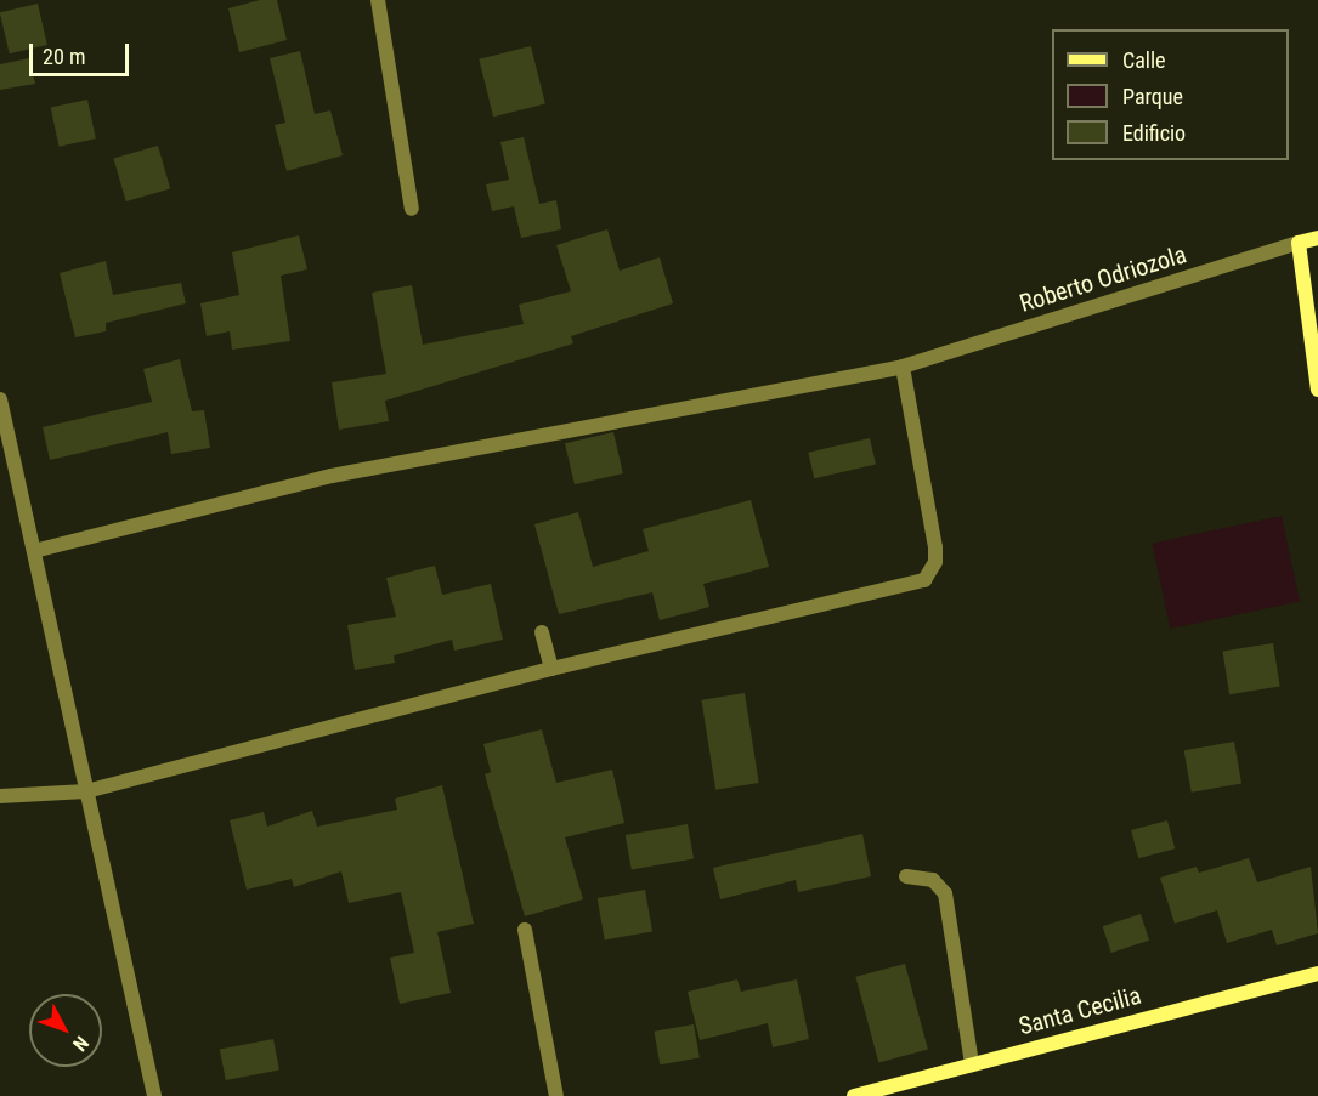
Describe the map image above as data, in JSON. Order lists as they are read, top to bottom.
{
  "streets": {
    "street": ["Roberto Odriozola", "Santa Cecilia"]
  },
  "legend": ["Calle", "Parque", "Edificio"],
  "scale_bar": "20 m",
  "north": "bottom right"
}
